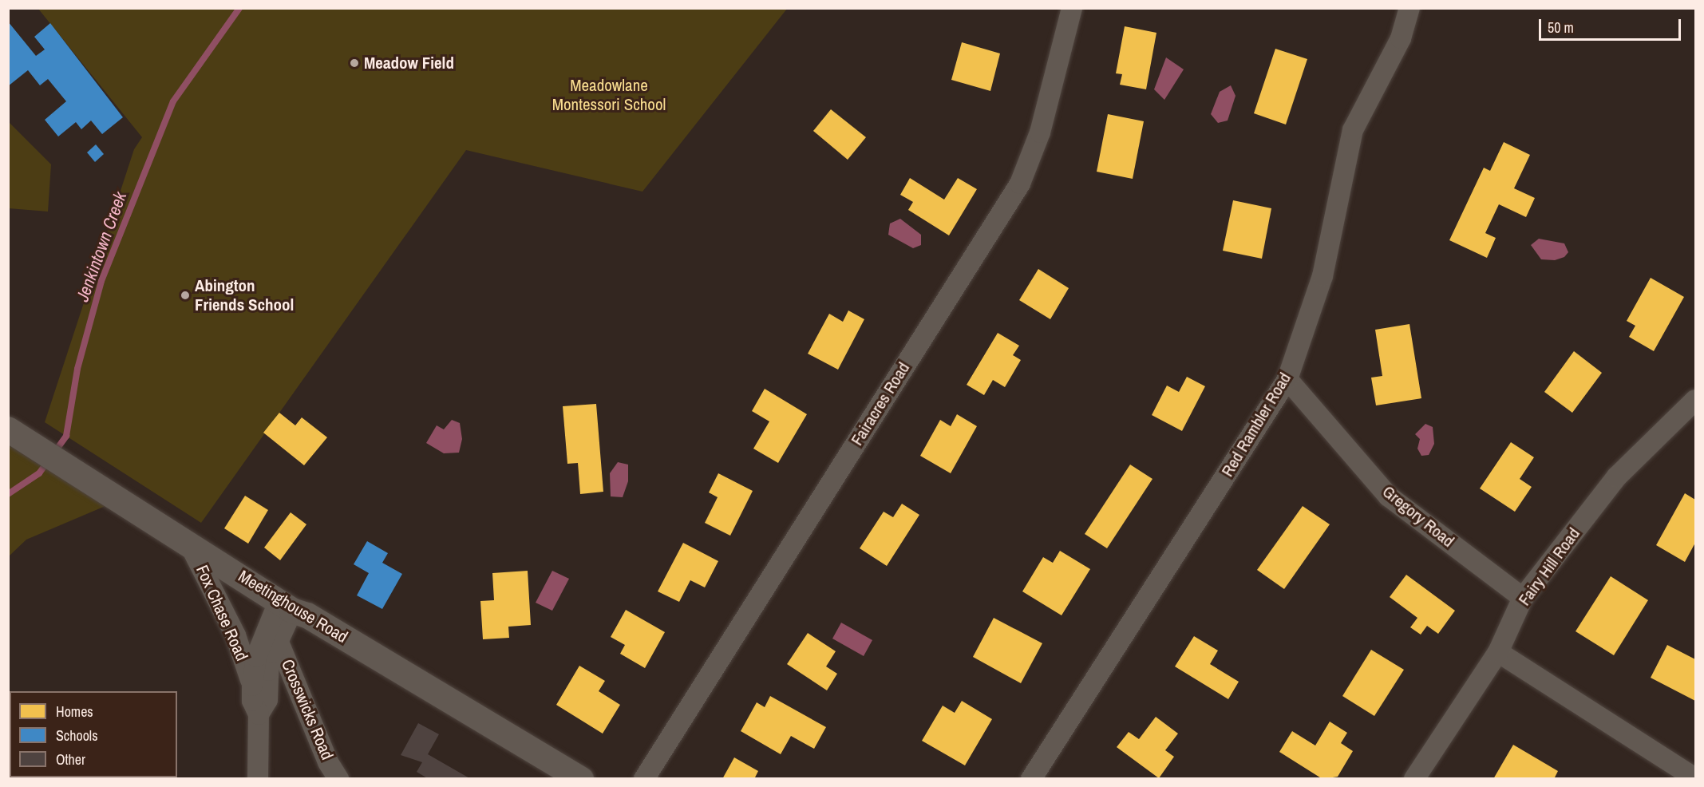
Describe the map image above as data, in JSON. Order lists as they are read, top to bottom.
{
  "streets": {
    "street": [
      "Fairacres Road",
      "Red Rambler Road",
      "Gregory Road",
      "Fairy Hill Road",
      "Meetinghouse Road",
      "Fox Chase Road",
      "Crosswicks Road"
    ]
  },
  "crossings": [
    ["Red Rambler Road", "Gregory Road"],
    ["Gregory Road", "Fairy Hill Road"],
    ["Meetinghouse Road", "Fox Chase Road"],
    ["Fox Chase Road", "Crosswicks Road"]
  ],
  "water": ["Jenkintown Creek"],
  "parks": ["Meadowlane Montessori School"],
  "places": ["Meadow Field", "Abington Friends School"],
  "legend": ["Homes", "Schools", "Other"],
  "scale_bar": "50 m"
}
